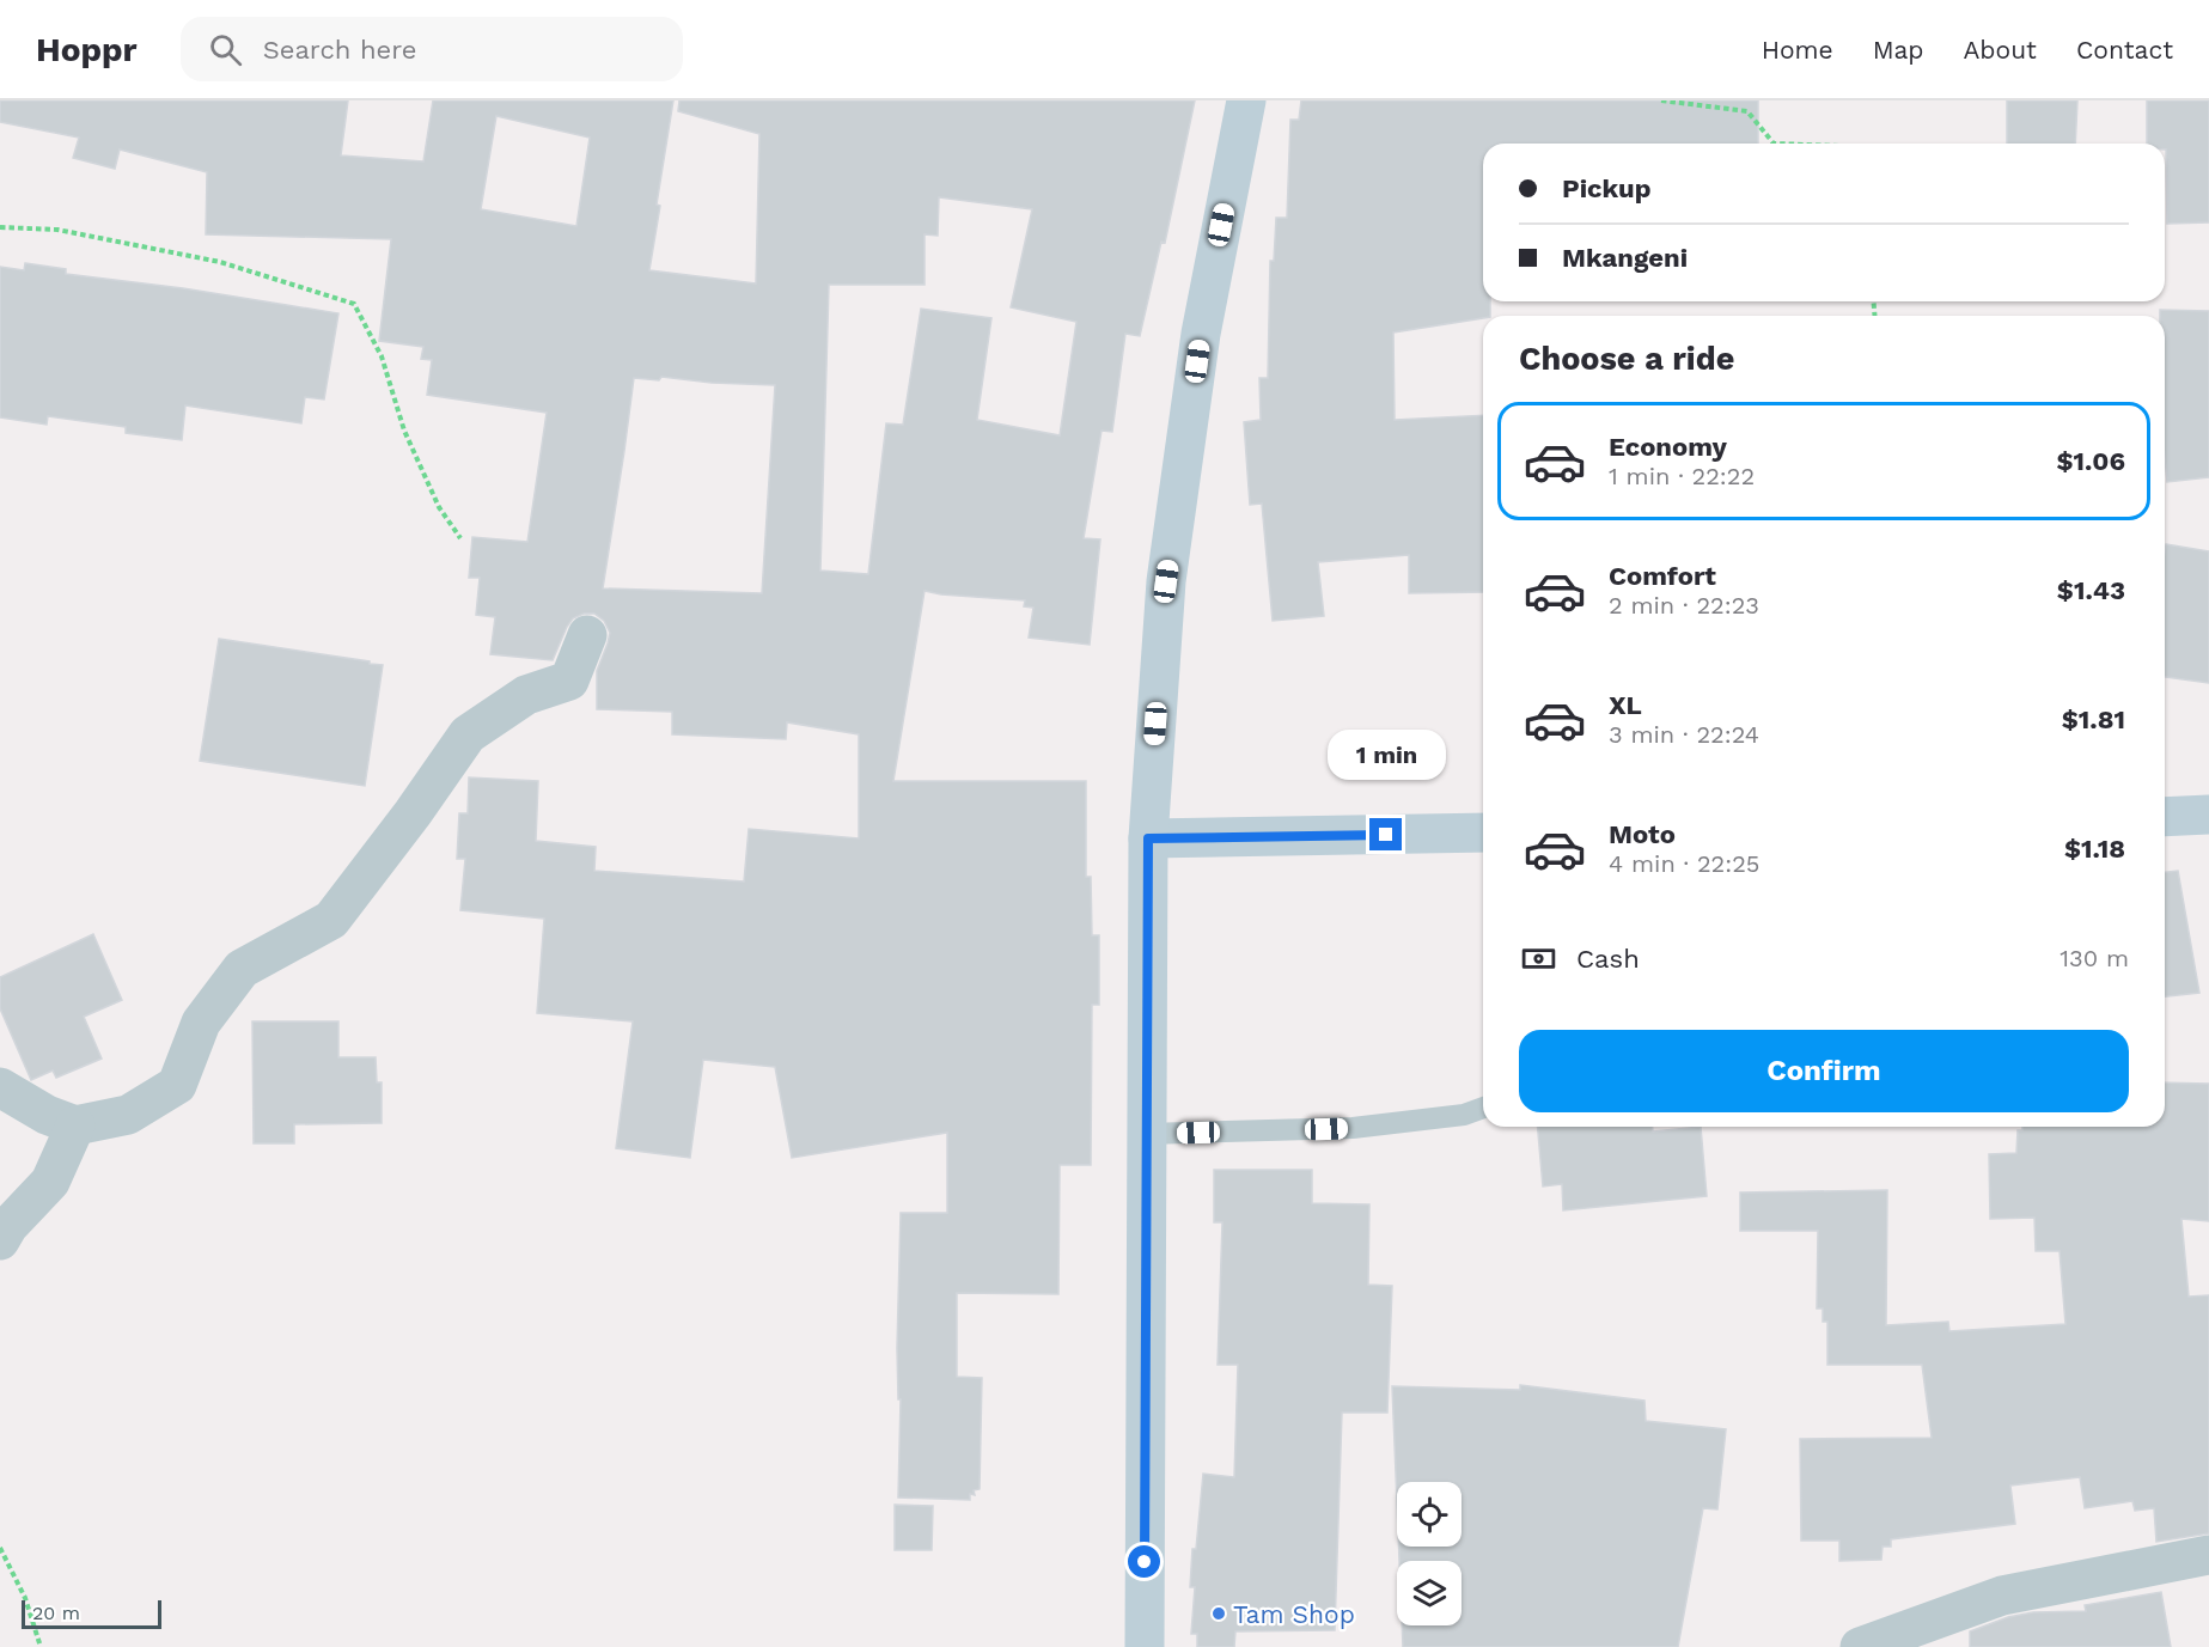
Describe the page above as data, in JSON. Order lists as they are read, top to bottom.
{
  "places": ["Tam Shop"],
  "scale_bar": "20 m",
  "page": {
    "header": "Hoppr",
    "search": "Search here",
    "nav": [
      "Home",
      "Map",
      "About",
      "Contact"
    ],
    "banner": ["Pickup", "Mkangeni"],
    "heading": "Choose a ride",
    "list": [
      {
        "name": "Economy",
        "note": "1 min · 22:22",
        "value": "$1.06"
      },
      {
        "name": "Comfort",
        "note": "2 min · 22:23",
        "value": "$1.43"
      },
      {
        "name": "XL",
        "note": "3 min · 22:24",
        "value": "$1.81"
      },
      {
        "name": "Moto",
        "note": "4 min · 22:25",
        "value": "$1.18"
      }
    ],
    "bubble": "1 min",
    "pay": ["Cash", "130 m"],
    "buttons": "Confirm",
    "scale": "20 m"
  }
}
